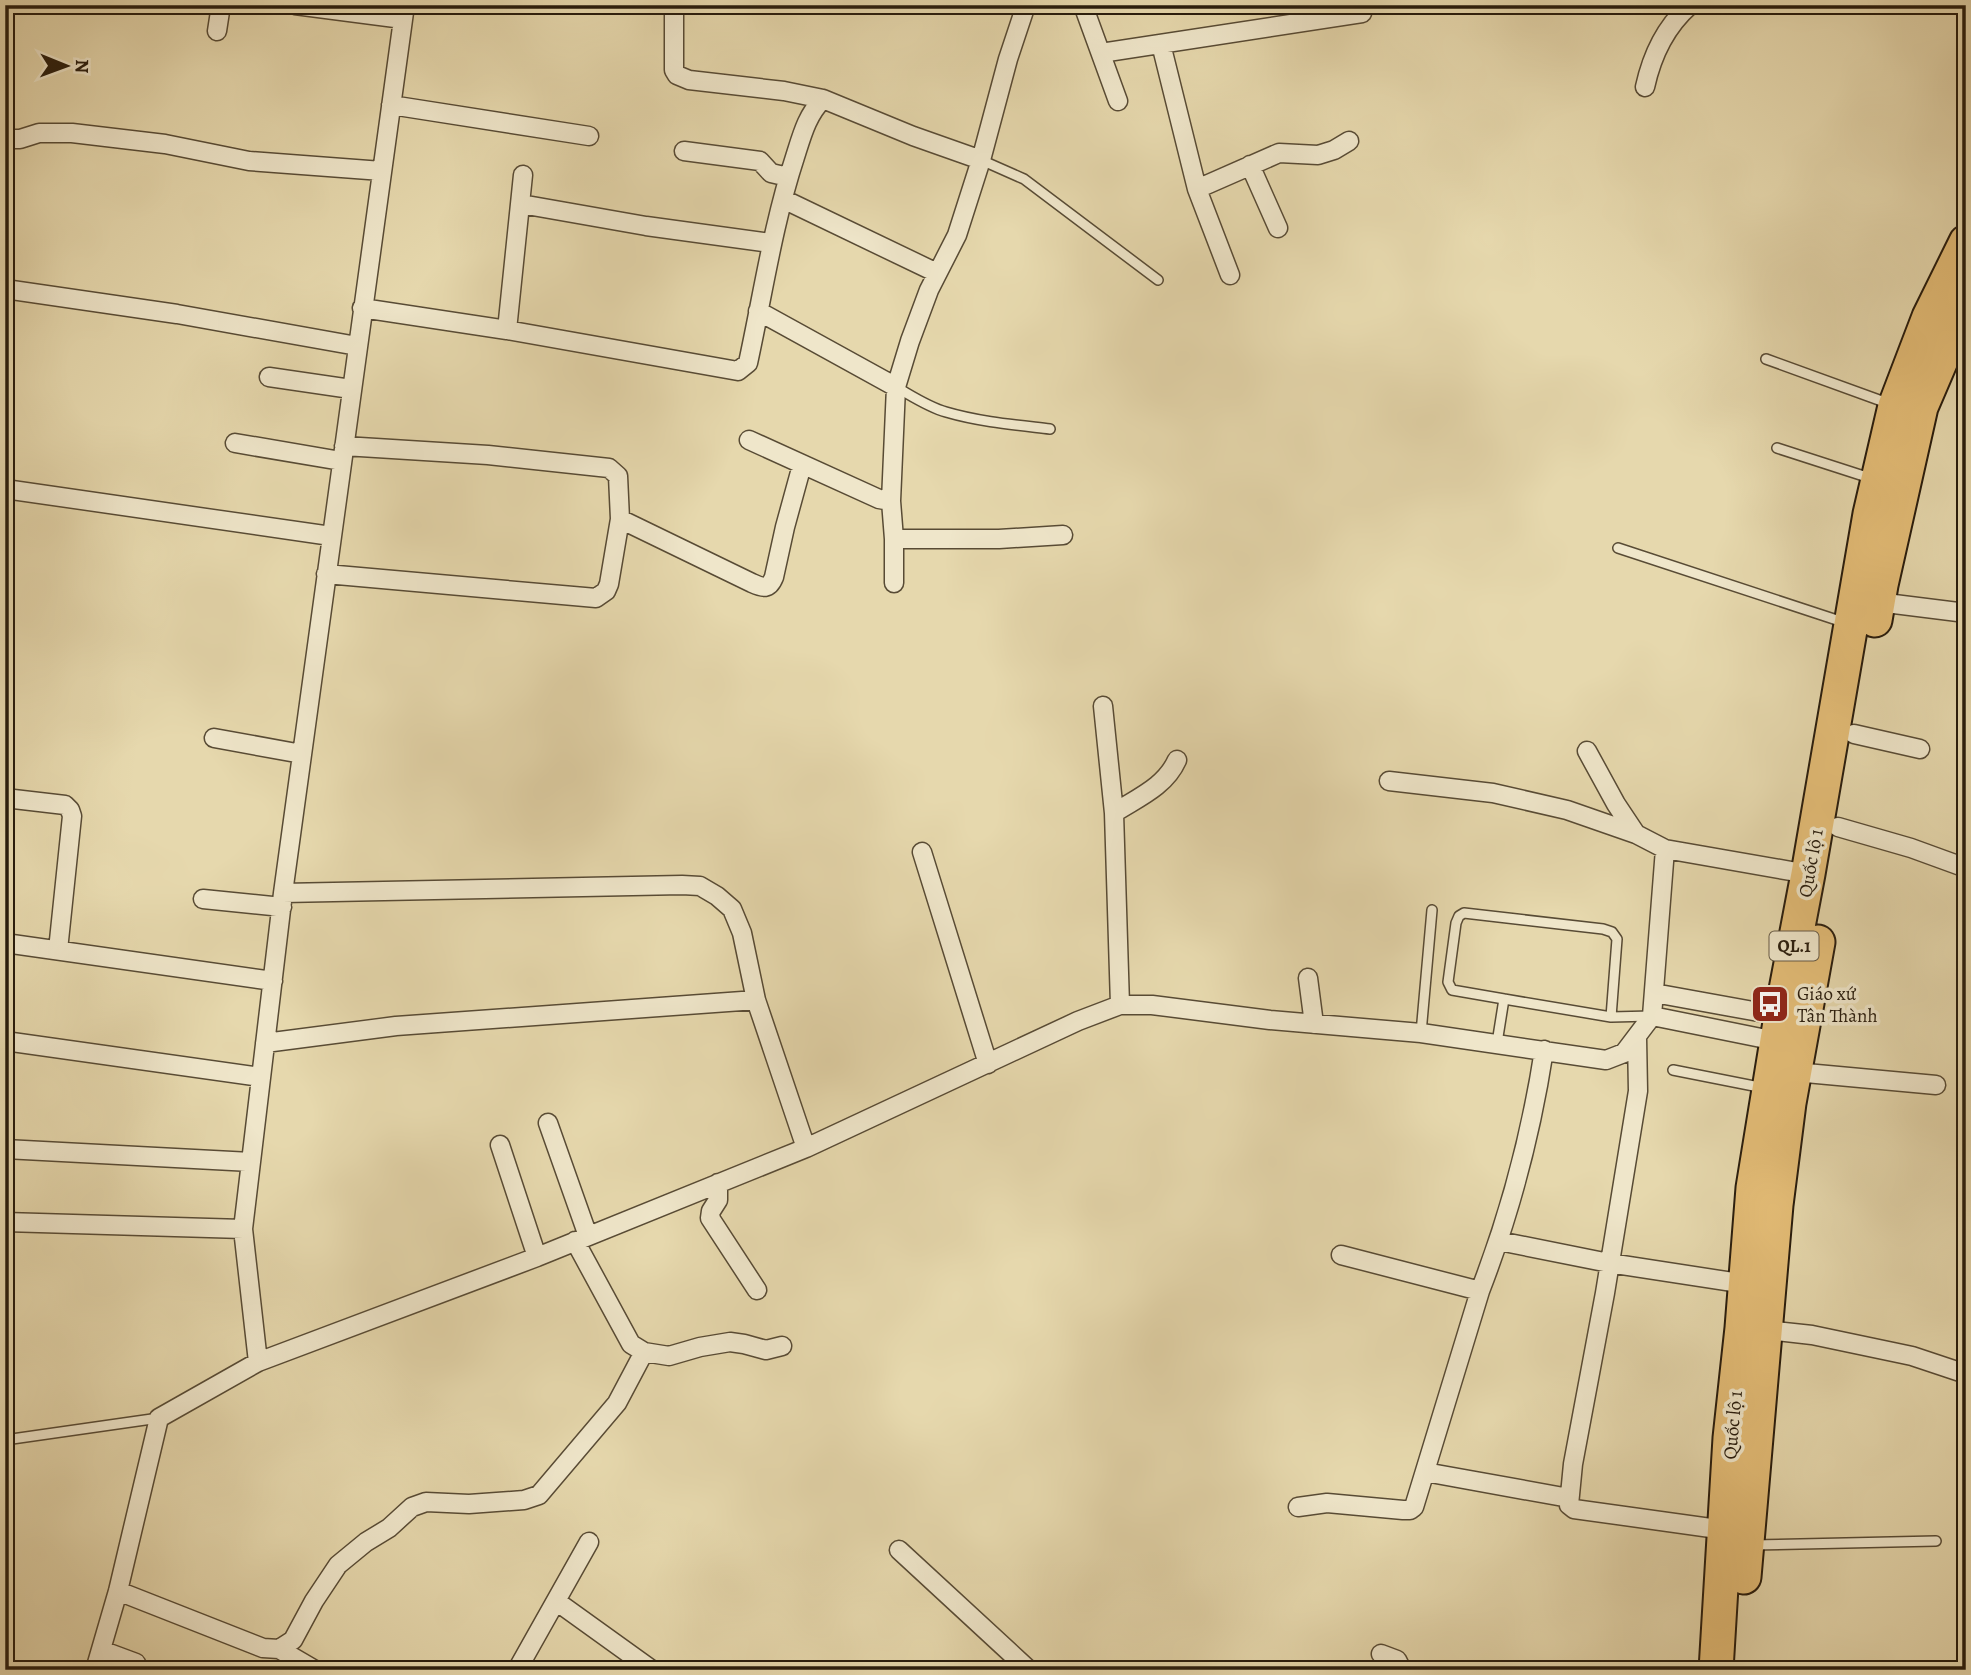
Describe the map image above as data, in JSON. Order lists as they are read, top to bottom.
{
  "streets": {
    "highway": ["Quốc lộ 1", "QL.1"]
  },
  "places": {
    "bus stop": ["Giáo xứ Tân Thành"]
  },
  "north": "right"
}
